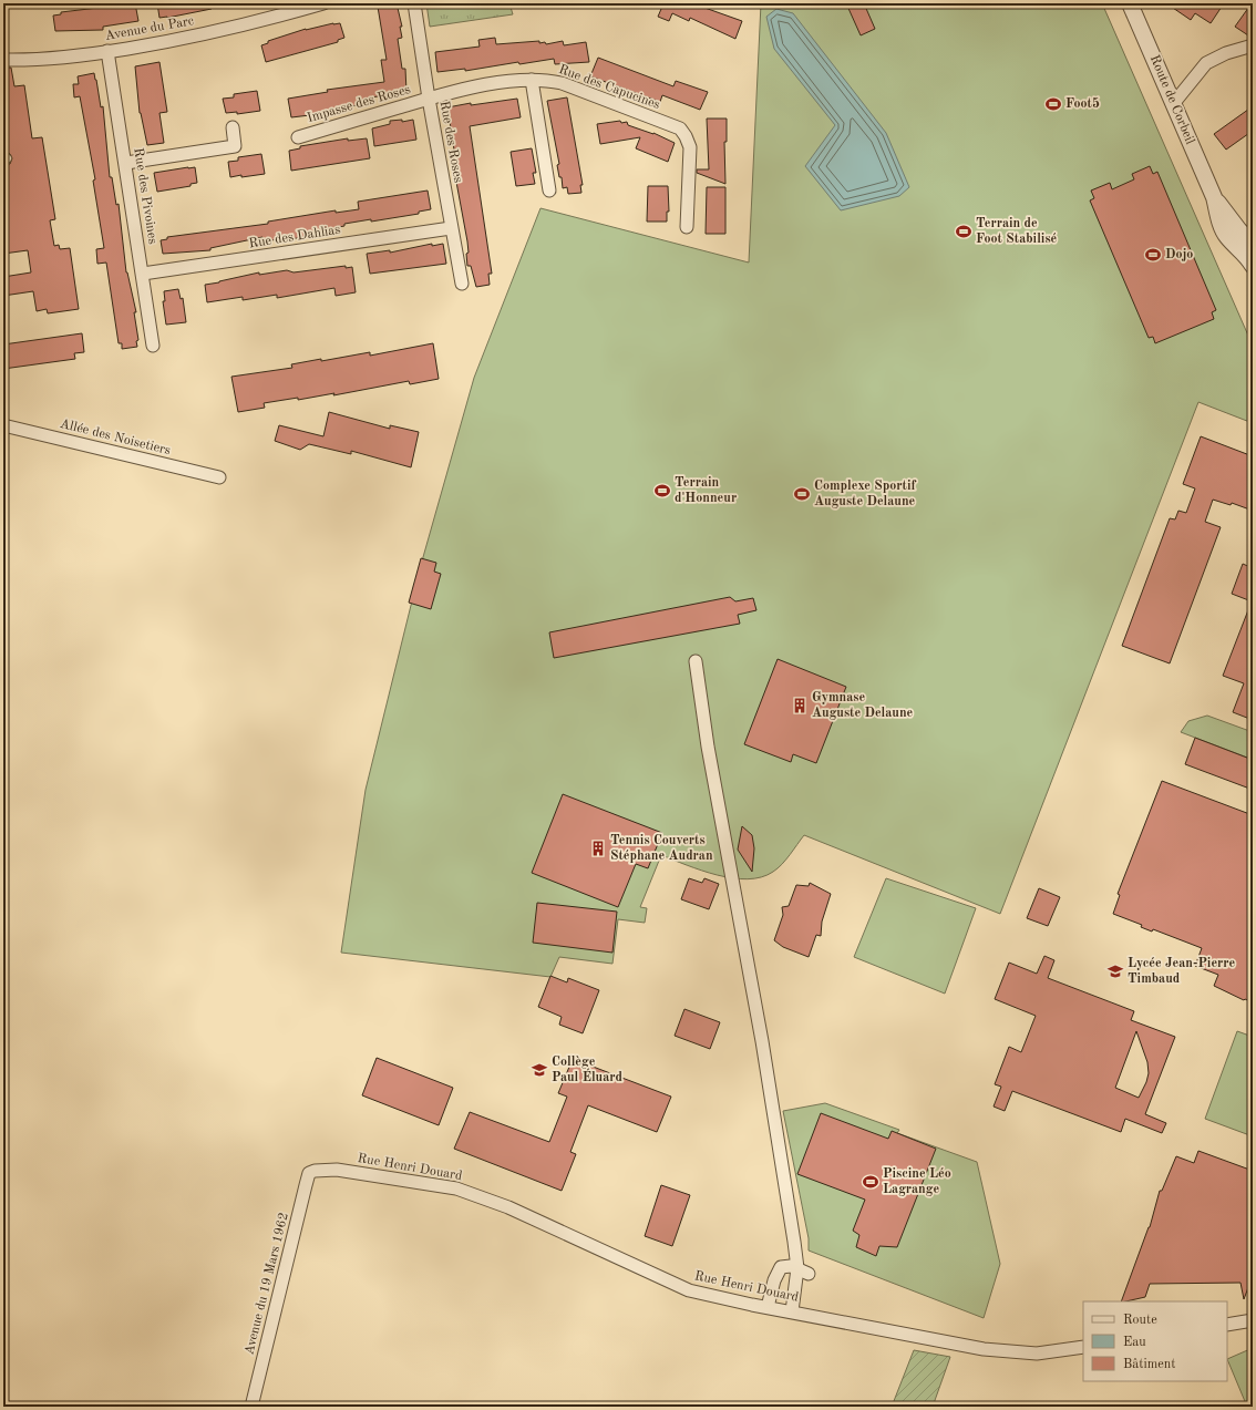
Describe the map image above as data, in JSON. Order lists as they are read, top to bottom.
{
  "streets": {
    "street": [
      "Avenue du Parc",
      "Rue des Capucines",
      "Route de Corbeil",
      "Impasse des Roses",
      "Rue des Roses",
      "Rue des Pivoines",
      "Rue des Dahlias",
      "Allée des Noisetiers",
      "Rue Henri Douard",
      "Avenue du 19 Mars 1962"
    ]
  },
  "crossings": [
    ["Avenue du Parc", "Rue des Pivoines"],
    ["Rue des Capucines", "Impasse des Roses"],
    ["Rue des Capucines", "Rue des Roses"],
    ["Impasse des Roses", "Rue des Roses"],
    ["Rue des Roses", "Rue des Dahlias"],
    ["Rue des Pivoines", "Rue des Dahlias"],
    ["Rue Henri Douard", "Avenue du 19 Mars 1962"]
  ],
  "places": {
    "sports": [
      "Foot5",
      "Terrain de Foot Stabilisé",
      "Dojo",
      "Terrain d'Honneur",
      "Complexe Sportif Auguste Delaune",
      "Piscine Léo Lagrange"
    ],
    "building": ["Gymnase Auguste Delaune", "Tennis Couverts Stéphane Audran"],
    "school or university": ["Lycée Jean-Pierre Timbaud", "Collège Paul Éluard"]
  },
  "legend": ["Route", "Eau", "Bâtiment"]
}
